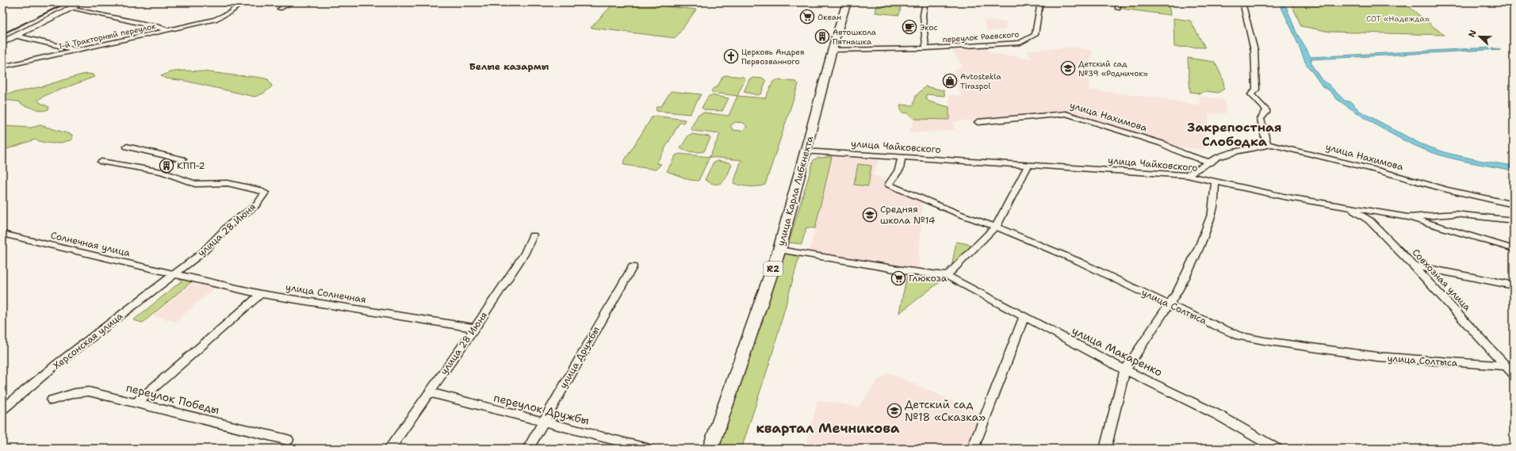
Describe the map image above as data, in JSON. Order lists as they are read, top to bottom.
{
  "streets": {
    "main road": ["улица Карла Либкнехта", "R2"],
    "street": [
      "1-й Тракторный переулок",
      "переулок Раевского",
      "улица Нахимова",
      "улица Чайковского",
      "улица 28 Июня",
      "Солнечная улица",
      "Совхозная улица",
      "улица Солнечная",
      "улица Солтыса",
      "Херсонская улица",
      "улица Макаренко",
      "улица Дружбы",
      "переулок Победы",
      "переулок Дружбы"
    ]
  },
  "crossings": [
    ["переулок Раевского", "улица Карла Либкнехта"],
    ["улица Нахимова", "улица Чайковского"],
    ["улица Чайковского", "улица Карла Либкнехта"],
    ["улица Чайковского", "Совхозная улица"],
    ["улица Чайковского", "улица Солтыса"],
    ["улица 28 Июня", "Солнечная улица"],
    ["улица 28 Июня", "улица Солнечная"],
    ["улица 28 Июня", "Херсонская улица"],
    ["улица 28 Июня", "переулок Дружбы"],
    ["Солнечная улица", "улица Солнечная"],
    ["Солнечная улица", "Херсонская улица"],
    ["Совхозная улица", "улица Солтыса"],
    ["улица Солнечная", "Херсонская улица"],
    ["улица Дружбы", "переулок Дружбы"]
  ],
  "districts": ["Белые казармы", "Закрепостная Слободка", "квартал Мечникова"],
  "parks": ["СОТ «Надежда»"],
  "places": {
    "supermarket": ["Океан", "Глюкоза"],
    "cafe": ["Экос"],
    "building": ["Автошкола Пятнашка", "КПП-2"],
    "church": ["Церковь Андрея Первозванного"],
    "school or university": ["Детский сад №39 «Родничок»", "Средняя школа №14", "Детский сад №18 «Сказка»"],
    "shop": ["Avtostekla Tiraspol"]
  },
  "north": "left"
}
